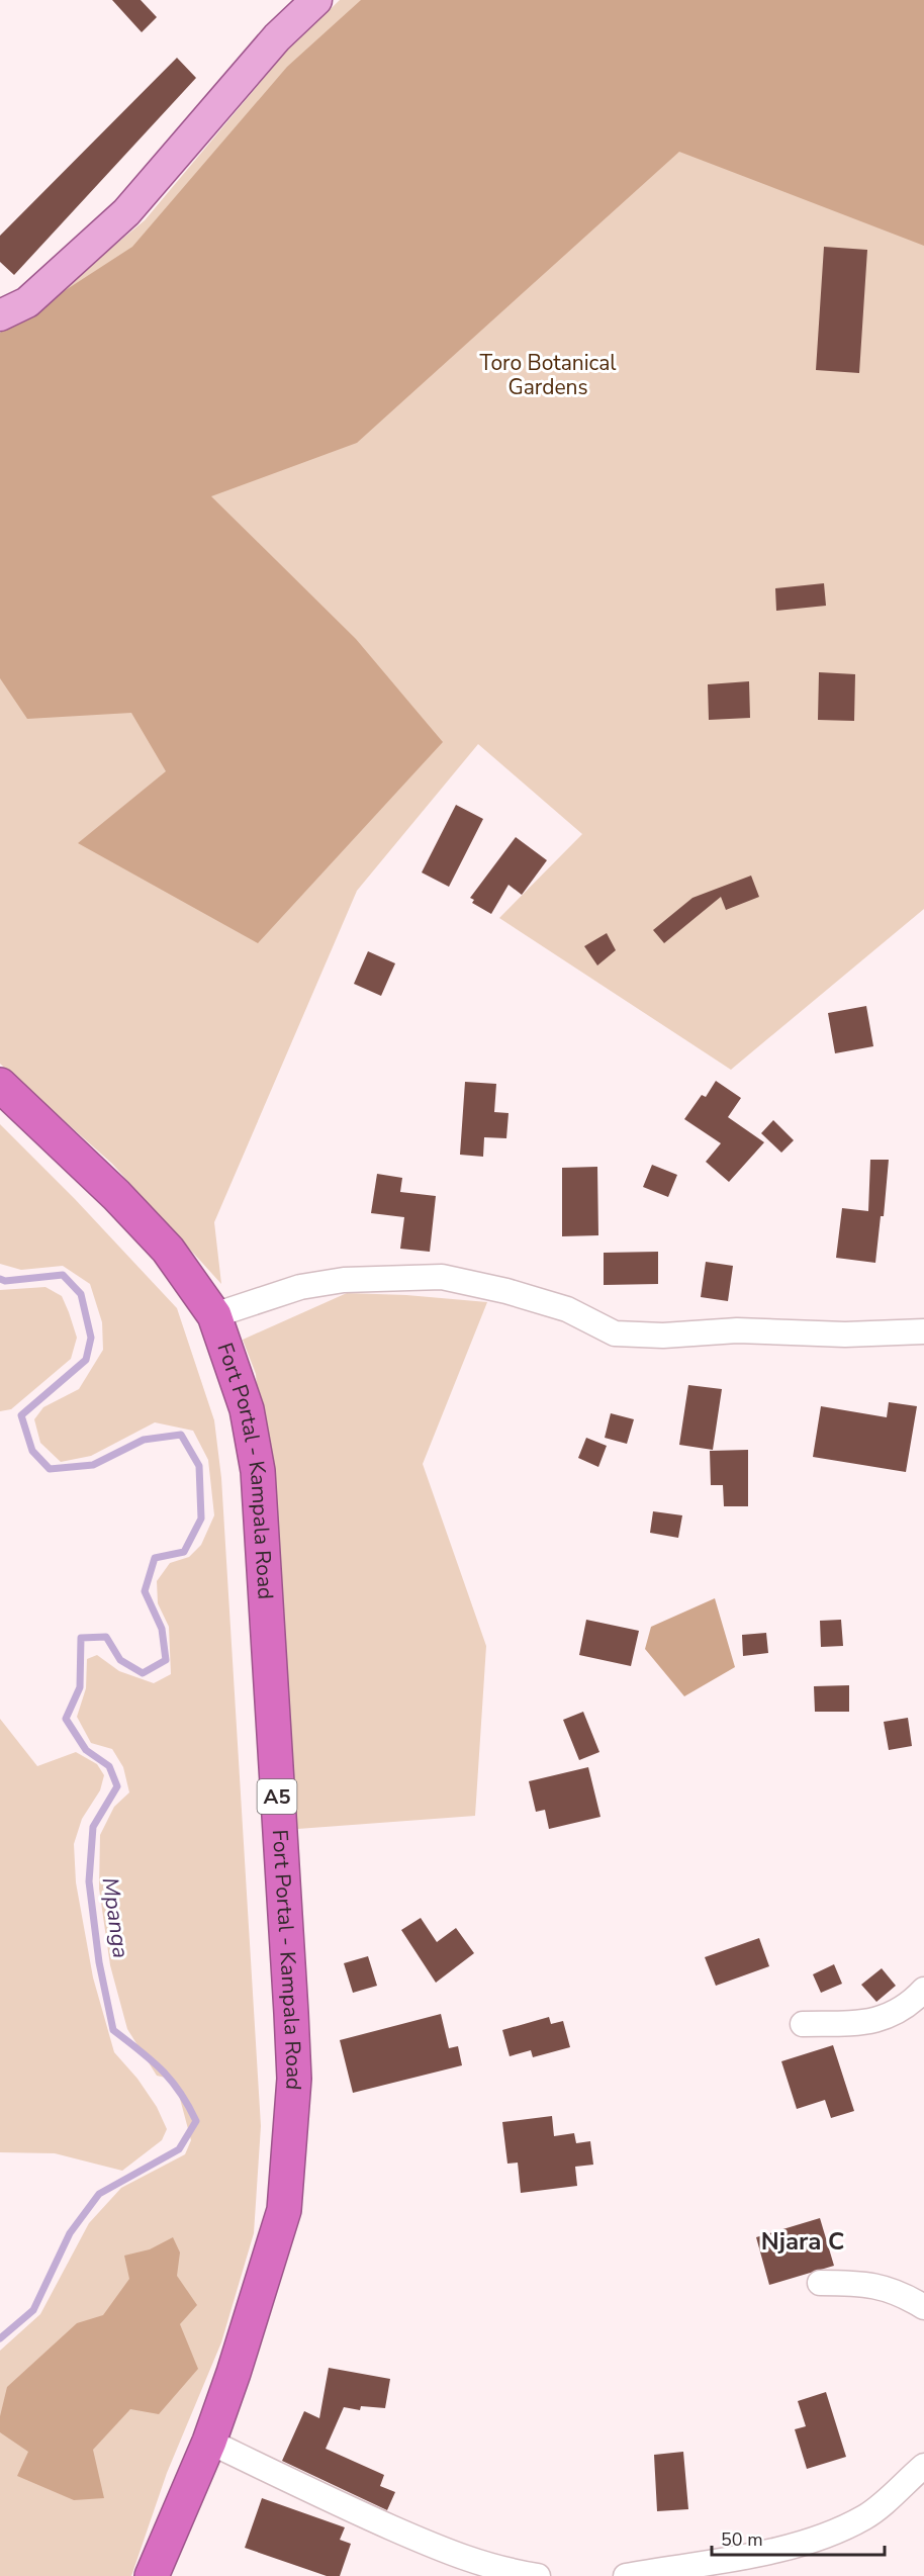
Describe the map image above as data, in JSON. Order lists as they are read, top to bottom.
{
  "streets": {
    "highway": ["Fort Portal - Kampala Road", "A5"]
  },
  "districts": ["Njara C"],
  "water": ["Mpanga"],
  "parks": ["Toro Botanical Gardens"],
  "scale_bar": "50 m"
}
